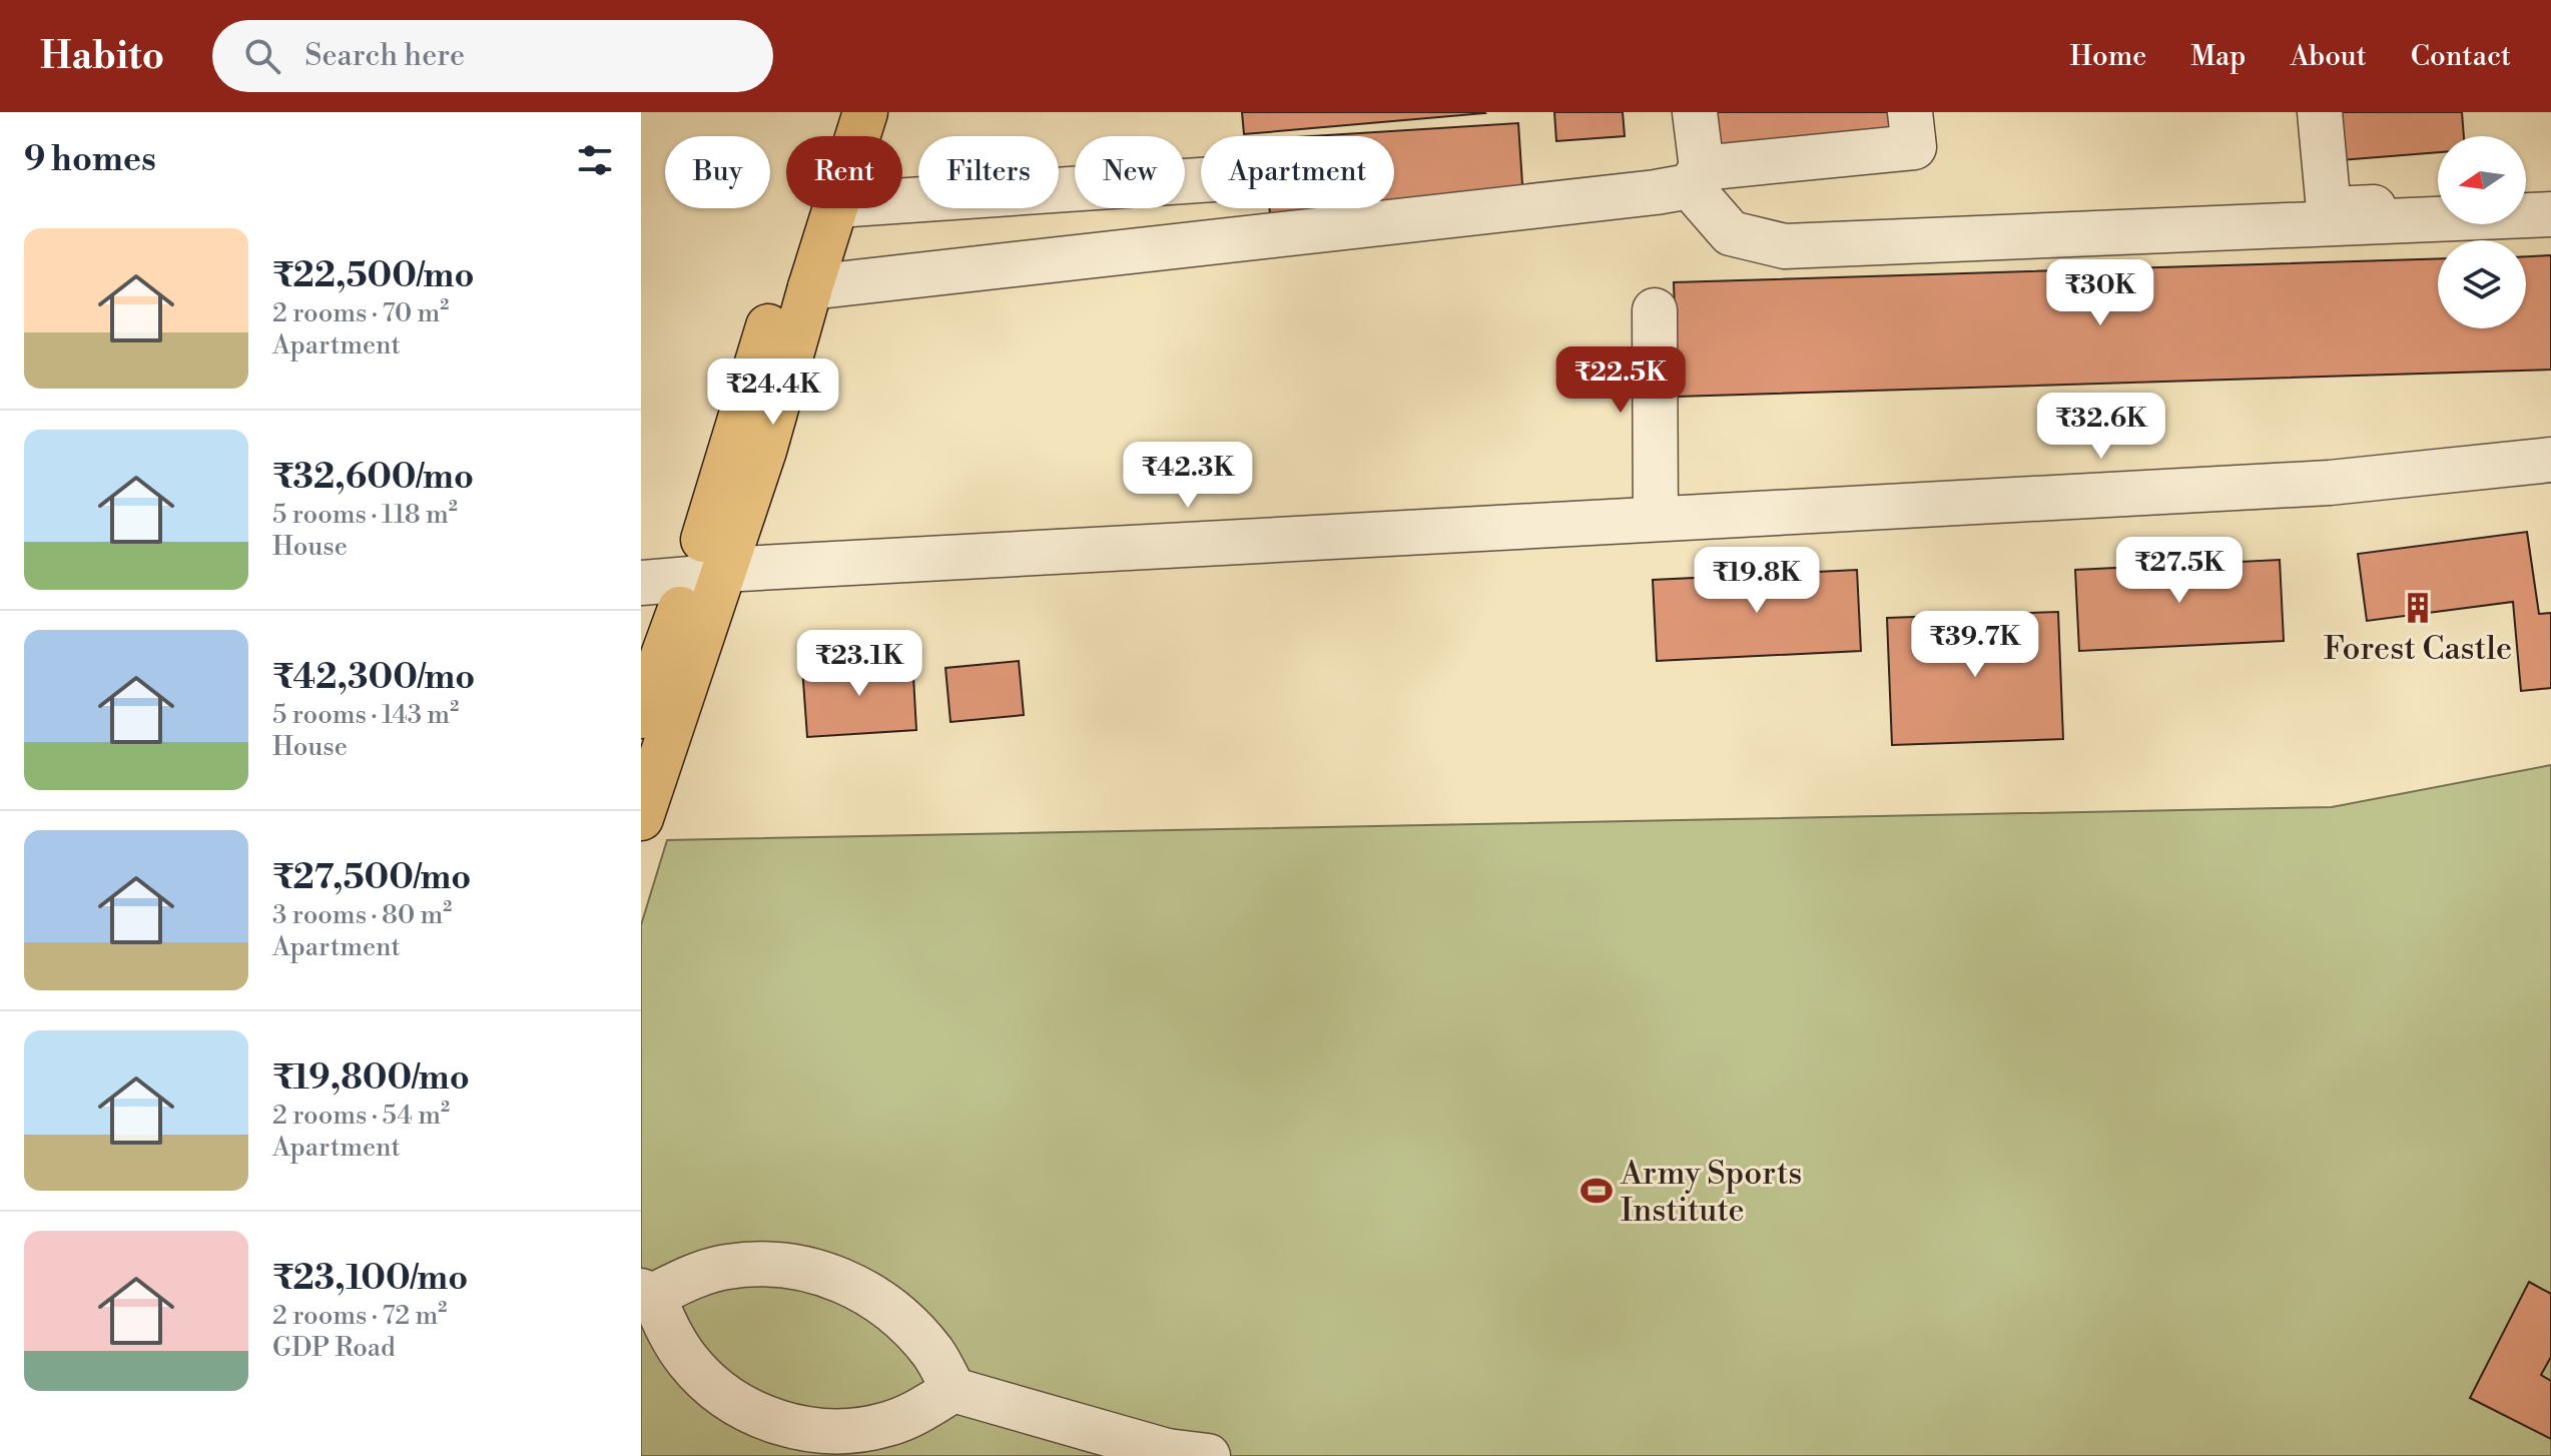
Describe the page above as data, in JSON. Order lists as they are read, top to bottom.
{
  "places": {
    "building": ["Forest Castle"],
    "sports": ["Army Sports Institute"]
  },
  "north": "left",
  "page": {
    "header": "Habito",
    "search": "Search here",
    "nav": [
      "Home",
      "Map",
      "About",
      "Contact"
    ],
    "heading": "9 homes",
    "chip": [
      "Buy",
      "Rent",
      "Filters",
      "New",
      "Apartment"
    ],
    "list": [
      {
        "name": "₹22,500/mo",
        "note": "2 rooms · 70 m² · Apartment"
      },
      {
        "name": "₹32,600/mo",
        "note": "5 rooms · 118 m² · House"
      },
      {
        "name": "₹42,300/mo",
        "note": "5 rooms · 143 m² · House"
      },
      {
        "name": "₹27,500/mo",
        "note": "3 rooms · 80 m² · Apartment"
      },
      {
        "name": "₹19,800/mo",
        "note": "2 rooms · 54 m² · Apartment"
      },
      {
        "name": "₹23,100/mo",
        "note": "2 rooms · 72 m² · GDP Road"
      }
    ],
    "price": [
      "₹30K",
      "₹22.5K",
      "₹24.4K",
      "₹32.6K",
      "₹42.3K",
      "₹27.5K",
      "₹19.8K",
      "₹39.7K",
      "₹23.1K"
    ]
  }
}
